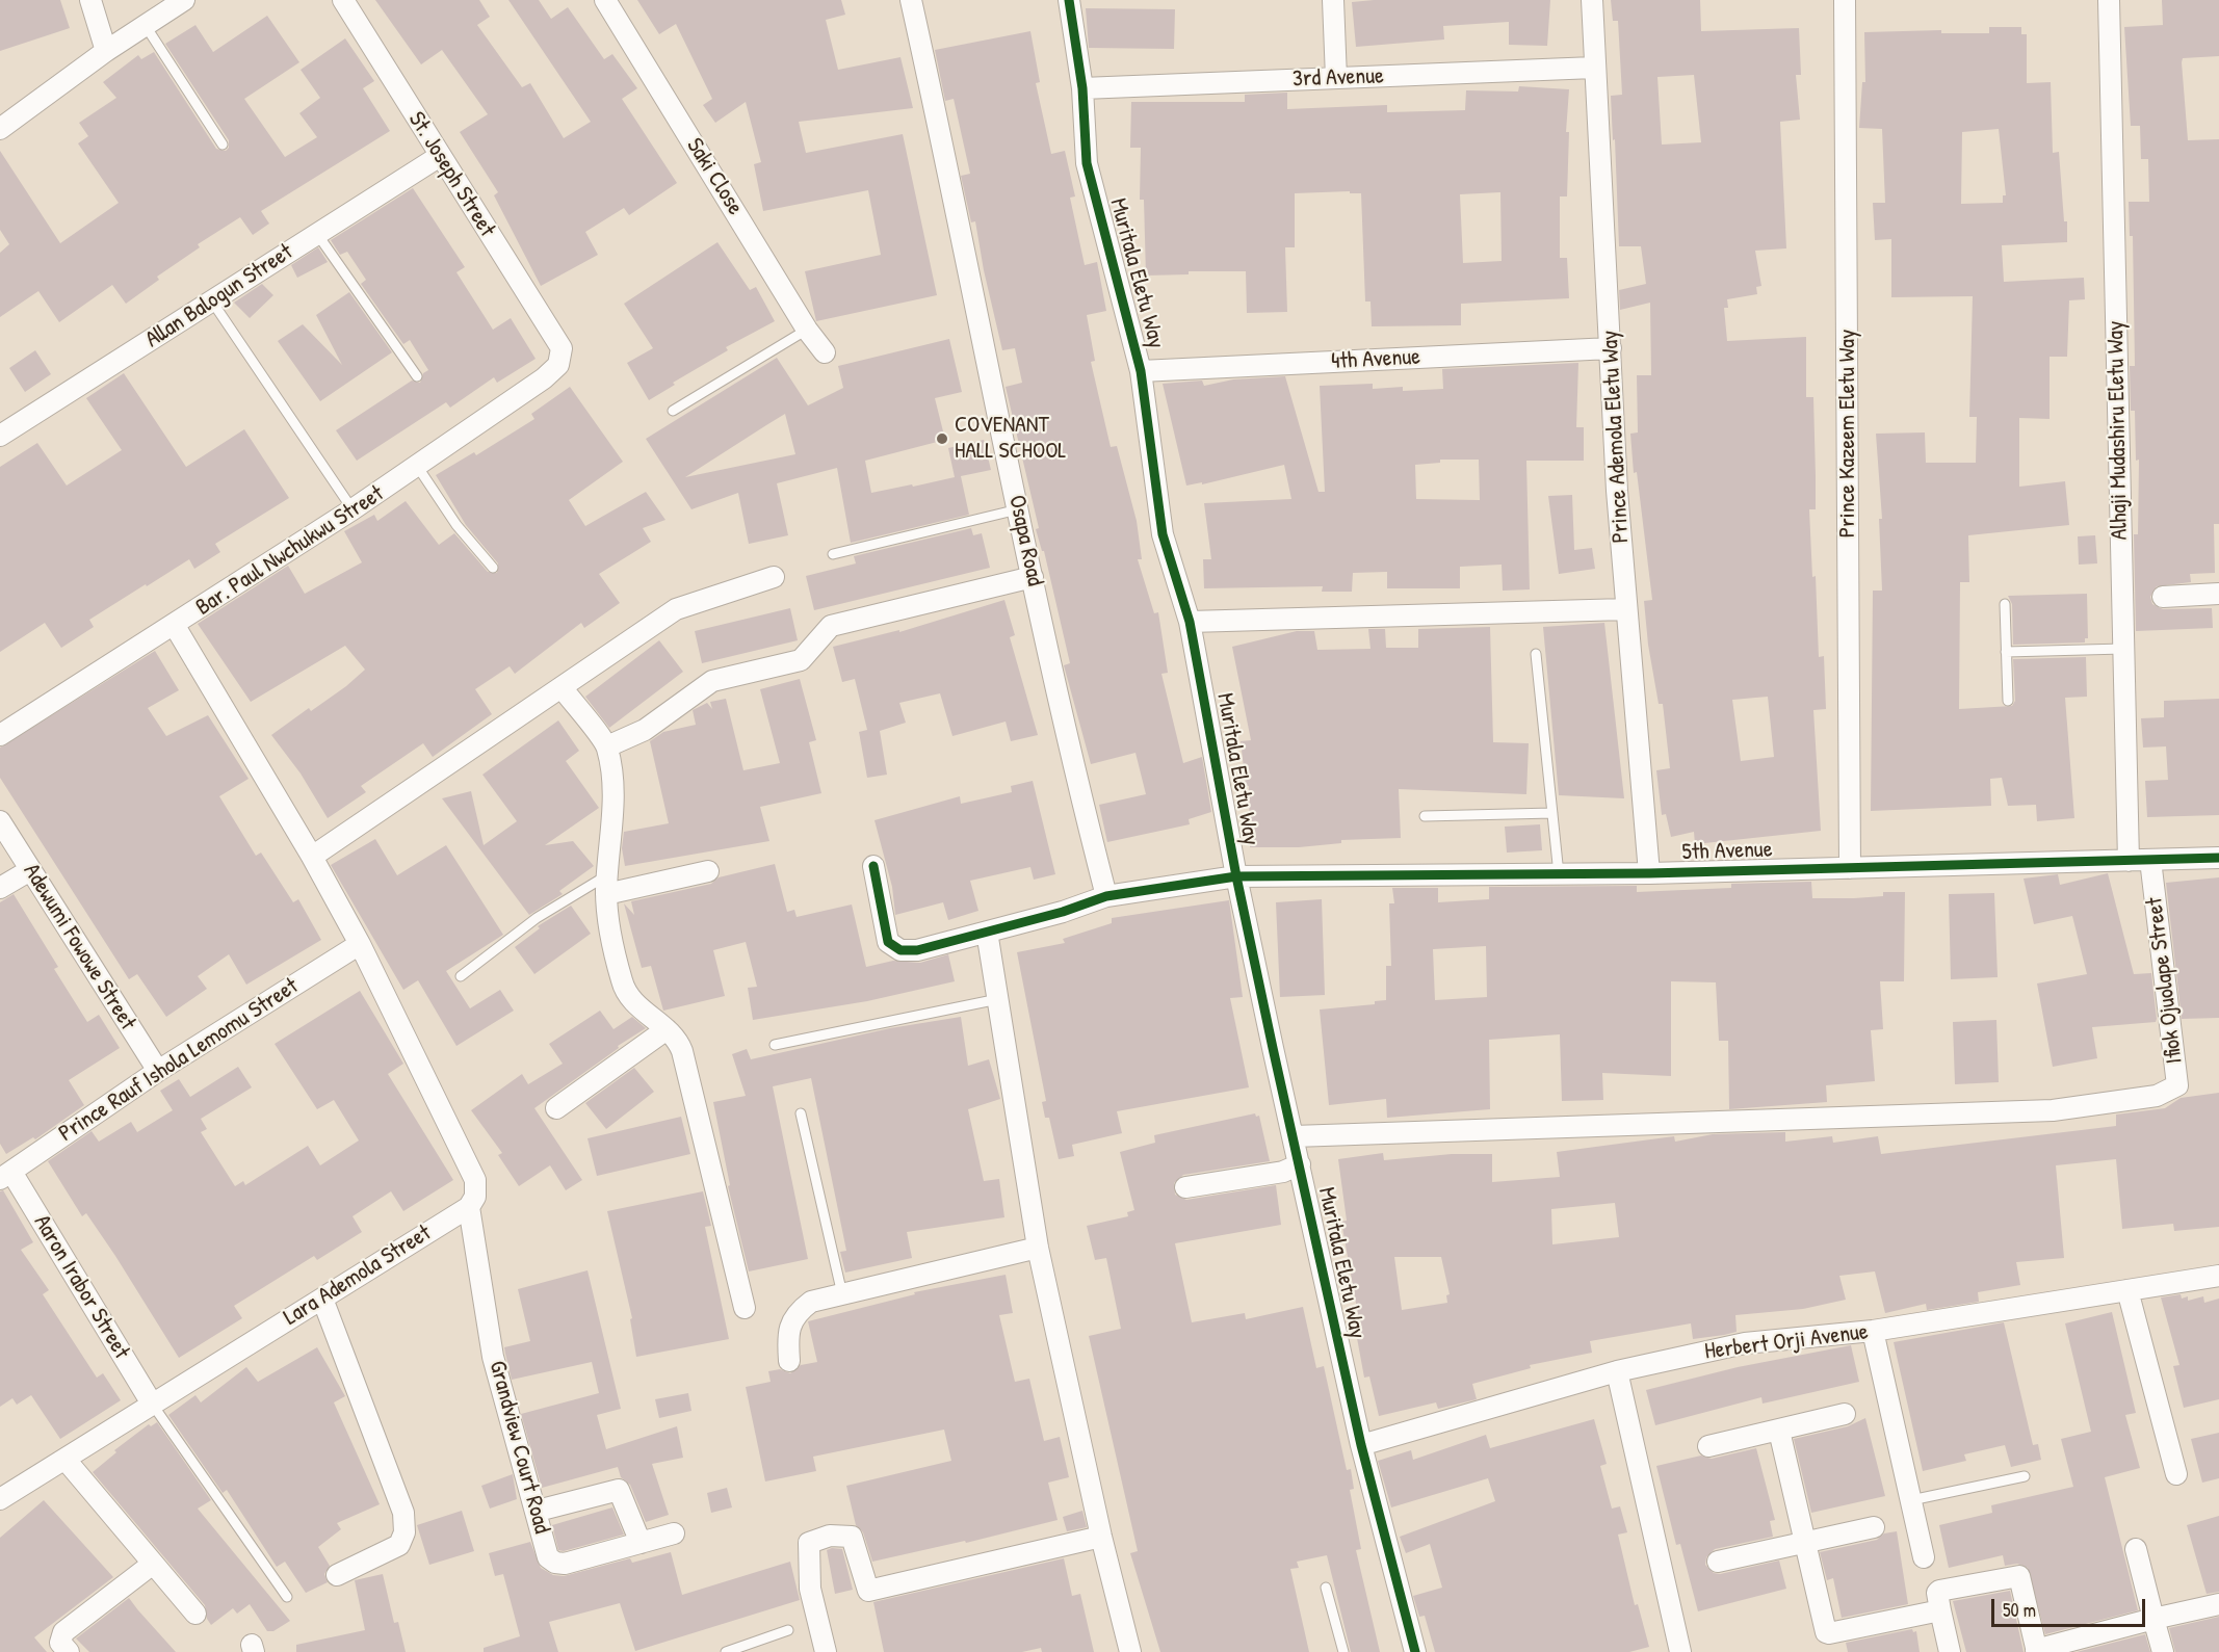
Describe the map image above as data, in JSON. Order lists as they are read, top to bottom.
{
  "streets": {
    "street": [
      "3rd Avenue",
      "St. Joseph Street",
      "Saki Close",
      "Muritala Eletu Way",
      "Allan Balogun Street",
      "4th Avenue",
      "Alhaji Mudashiru Eletu Way",
      "Prince Kazeem Eletu Way",
      "Prince Ademola Eletu Way",
      "Osapa Road",
      "Bar. Paul Nwchukwu Street",
      "5th Avenue",
      "Adewumi Fowowe Street",
      "Ifiok Ojuolape Street",
      "Prince Rauf Ishola Lemomu Street",
      "Lara Ademola Street",
      "Aaron Irabor Street",
      "Herbert Orji Avenue",
      "Grandview Court Road"
    ]
  },
  "crossings": [
    ["3rd Avenue", "Muritala Eletu Way"],
    ["3rd Avenue", "Prince Ademola Eletu Way"],
    ["St. Joseph Street", "Allan Balogun Street"],
    ["St. Joseph Street", "Bar. Paul Nwchukwu Street"],
    ["Muritala Eletu Way", "4th Avenue"],
    ["Muritala Eletu Way", "5th Avenue"],
    ["Muritala Eletu Way", "Ifiok Ojuolape Street"],
    ["Muritala Eletu Way", "Herbert Orji Avenue"],
    ["4th Avenue", "Prince Ademola Eletu Way"],
    ["Alhaji Mudashiru Eletu Way", "5th Avenue"],
    ["Prince Kazeem Eletu Way", "5th Avenue"],
    ["Prince Ademola Eletu Way", "5th Avenue"],
    ["Osapa Road", "5th Avenue"],
    ["5th Avenue", "Ifiok Ojuolape Street"],
    ["Adewumi Fowowe Street", "Prince Rauf Ishola Lemomu Street"],
    ["Prince Rauf Ishola Lemomu Street", "Aaron Irabor Street"],
    ["Lara Ademola Street", "Aaron Irabor Street"],
    ["Lara Ademola Street", "Grandview Court Road"]
  ],
  "places": ["COVENANT HALL SCHOOL"],
  "scale_bar": "50 m"
}
